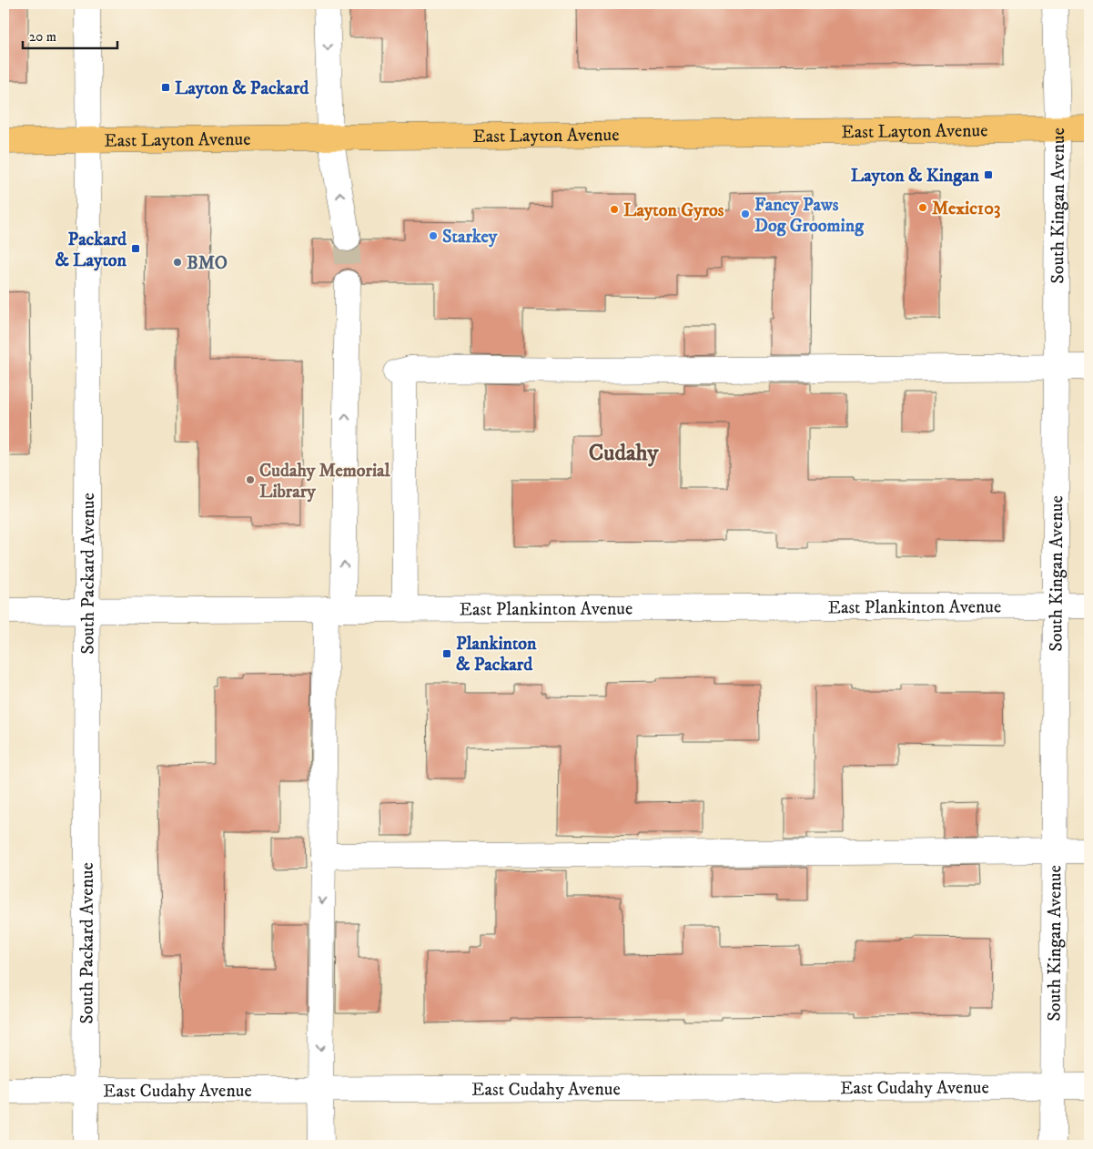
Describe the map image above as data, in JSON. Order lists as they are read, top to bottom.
{
  "streets": {
    "main road": ["East Layton Avenue"],
    "street": [
      "South Kingan Avenue",
      "South Packard Avenue",
      "East Plankinton Avenue",
      "East Cudahy Avenue"
    ]
  },
  "crossings": [
    ["East Layton Avenue", "South Kingan Avenue"],
    ["East Layton Avenue", "South Packard Avenue"],
    ["South Kingan Avenue", "East Plankinton Avenue"],
    ["South Kingan Avenue", "East Cudahy Avenue"],
    ["South Packard Avenue", "East Plankinton Avenue"],
    ["South Packard Avenue", "East Cudahy Avenue"]
  ],
  "districts": ["Cudahy"],
  "places": {
    "transit": [
      "Layton & Packard",
      "Layton & Kingan",
      "Packard & Layton",
      "Plankinton & Packard"
    ],
    "other": [
      "Mexic103",
      "Layton Gyros",
      "Fancy Paws Dog Grooming",
      "Starkey",
      "BMO",
      "Cudahy Memorial Library"
    ]
  },
  "scale_bar": "20 m"
}
